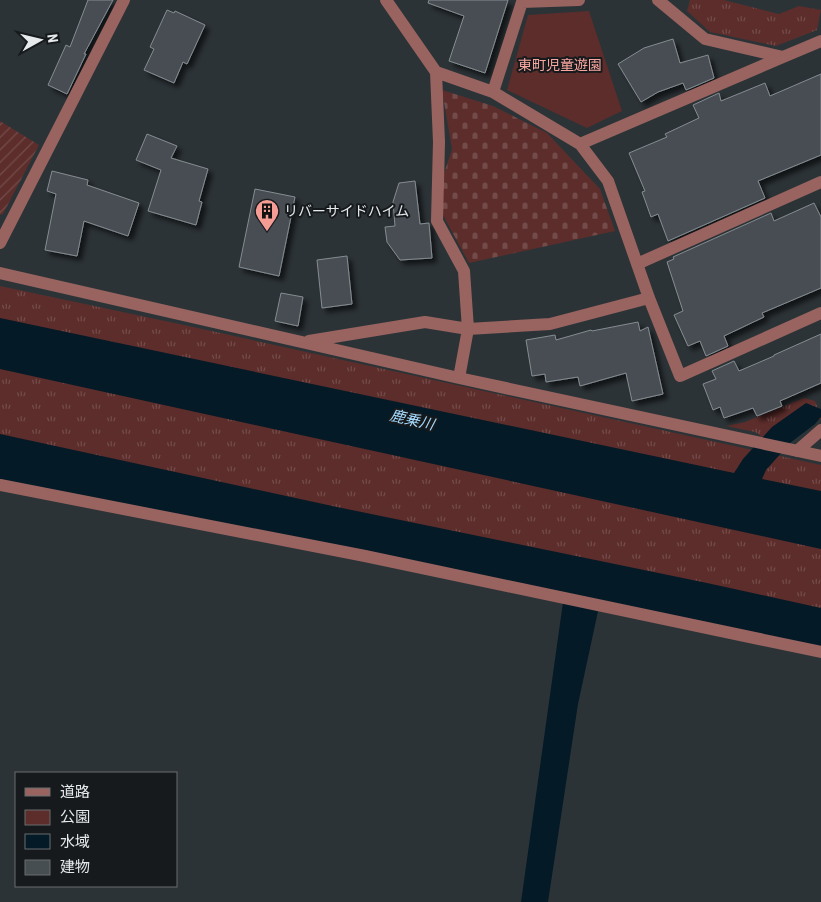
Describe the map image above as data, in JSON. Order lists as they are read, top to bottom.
{
  "water": ["鹿乗川"],
  "parks": ["東町児童遊園"],
  "places": {
    "building": ["リバーサイドハイム"]
  },
  "legend": [
    "道路",
    "公園",
    "水域",
    "建物"
  ],
  "north": "right"
}
